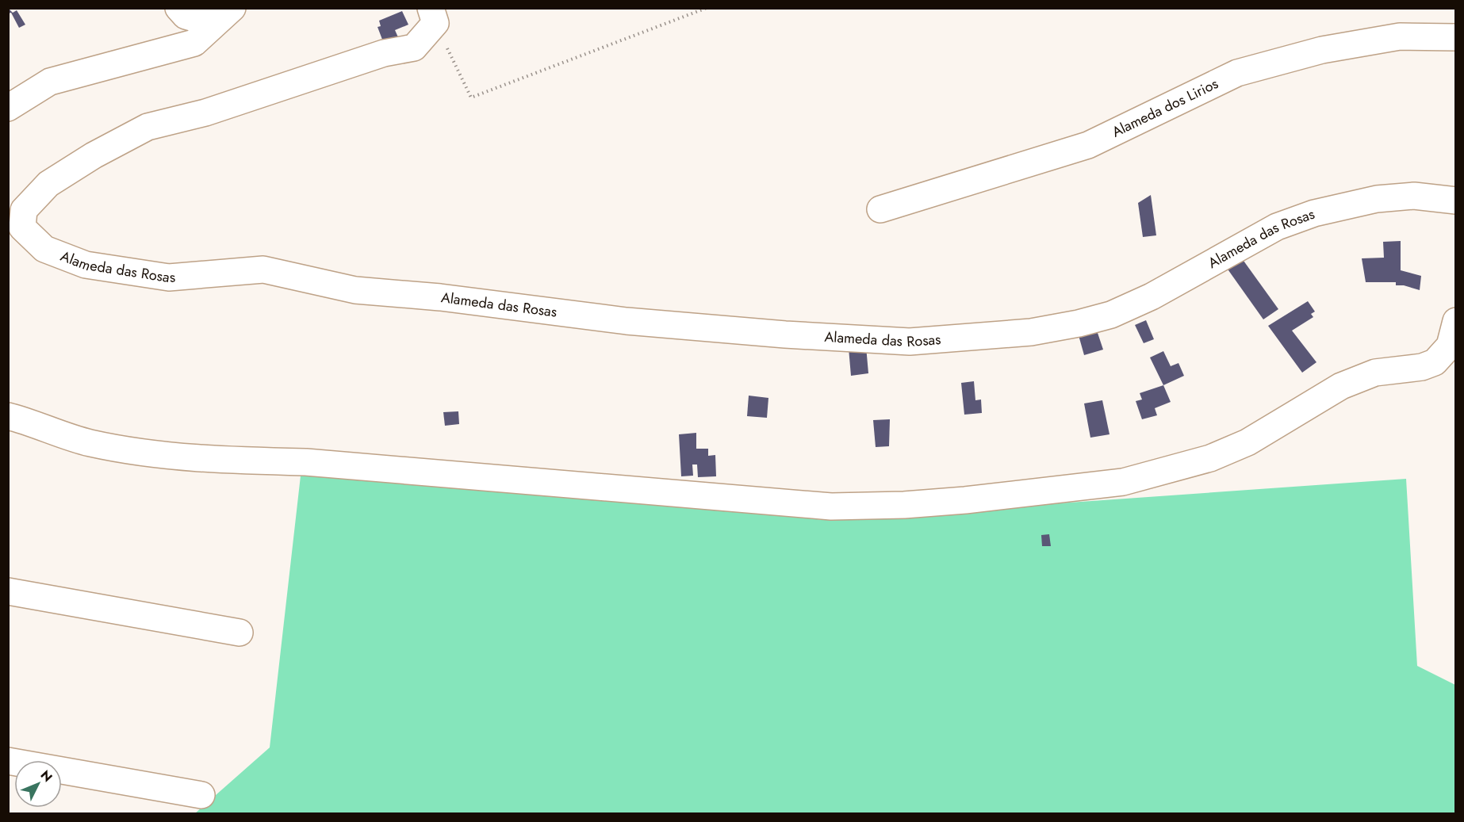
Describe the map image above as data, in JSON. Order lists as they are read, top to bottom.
{
  "streets": {
    "street": ["Alameda dos Lirios", "Alameda das Rosas"]
  },
  "north": "top right"
}
